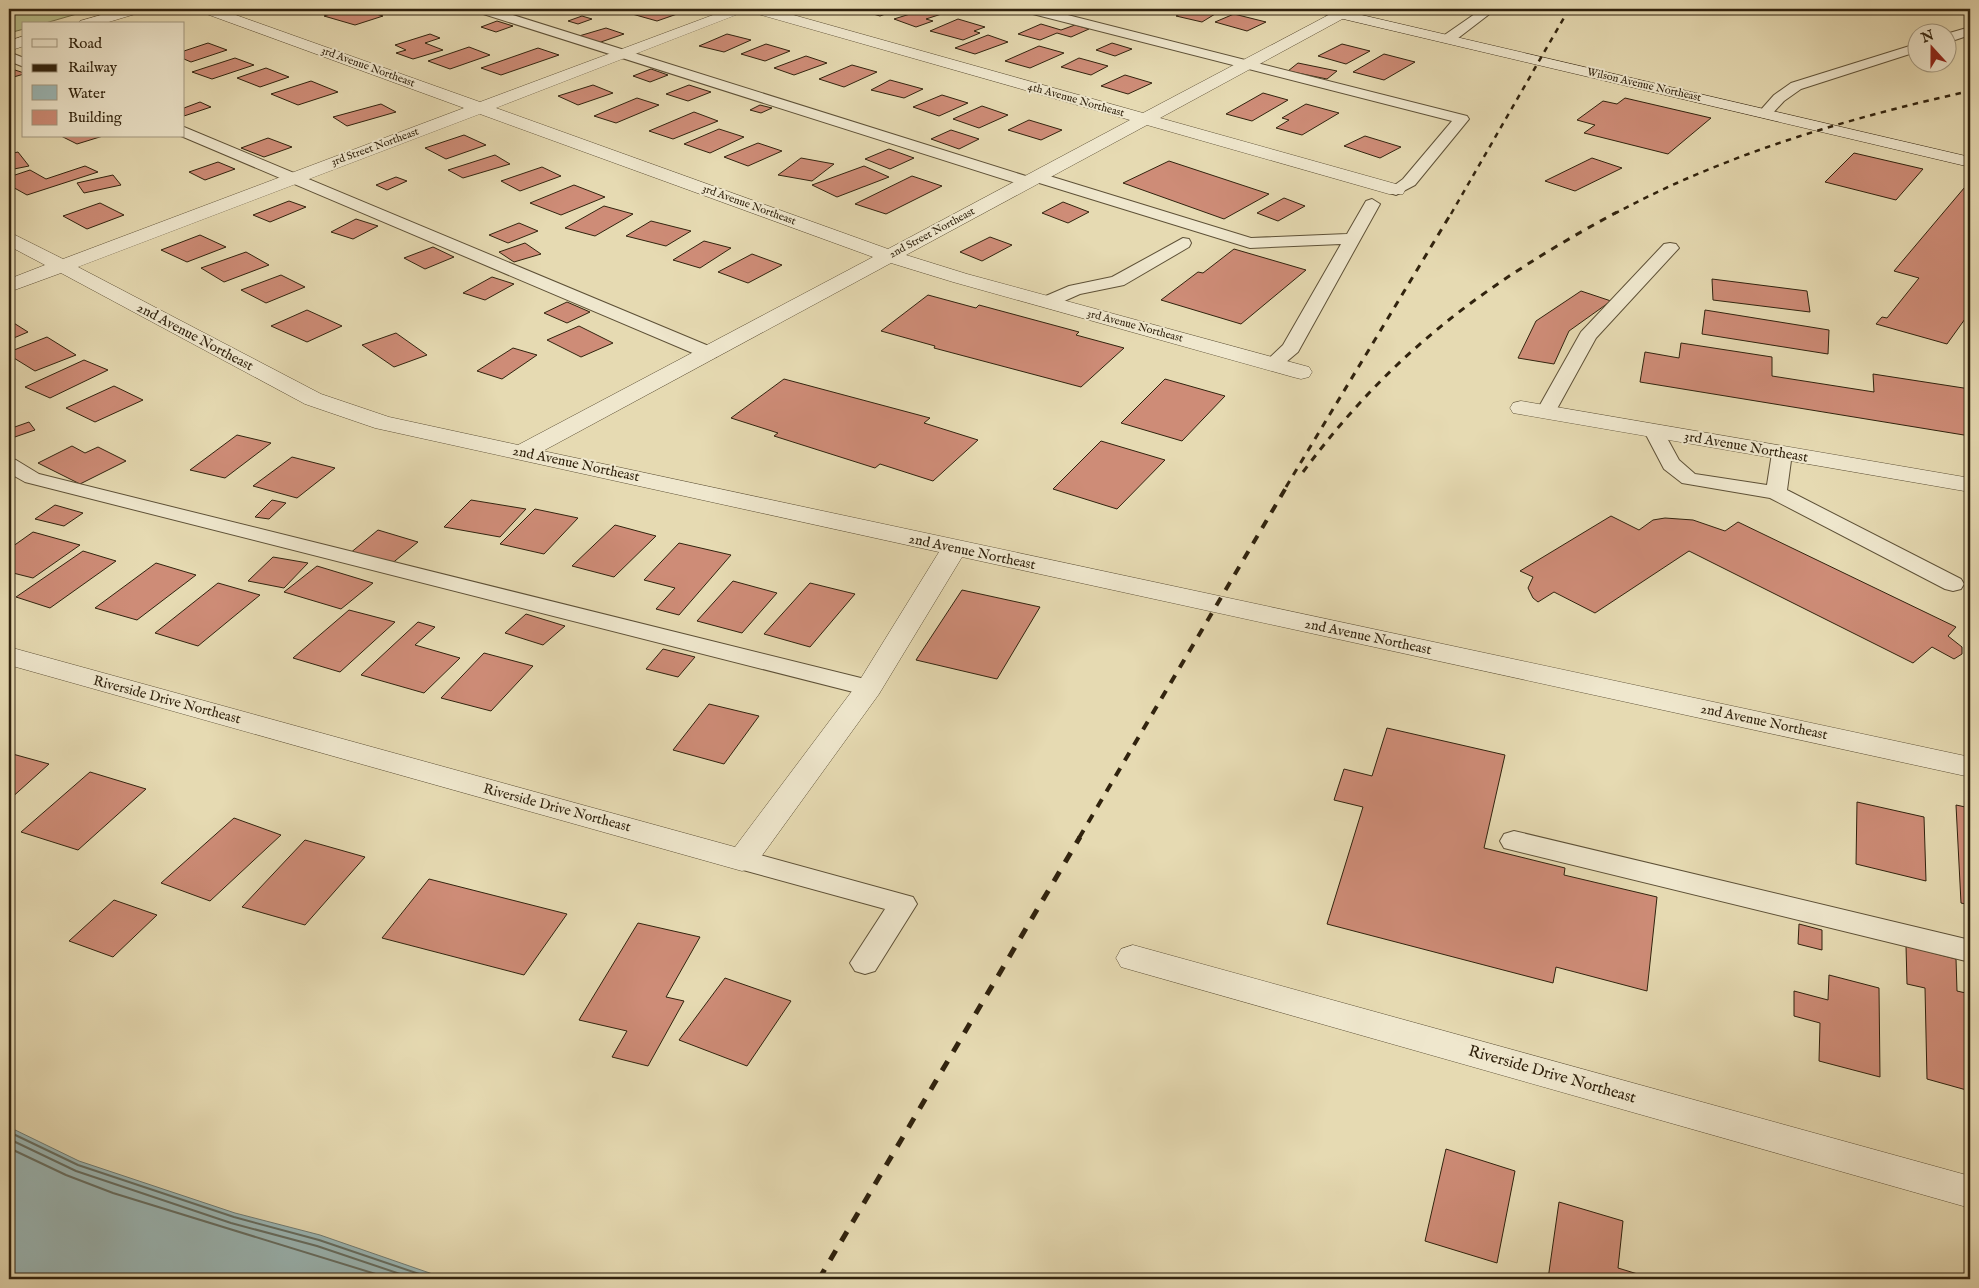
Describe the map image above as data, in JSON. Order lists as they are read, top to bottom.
{
  "streets": {
    "street": [
      "3rd Avenue Northeast",
      "Wilson Avenue Northeast",
      "4th Avenue Northeast",
      "3rd Street Northeast",
      "2nd Street Northeast",
      "2nd Avenue Northeast",
      "Riverside Drive Northeast"
    ]
  },
  "crossings": [
    ["3rd Avenue Northeast", "3rd Street Northeast"],
    ["3rd Avenue Northeast", "2nd Street Northeast"],
    ["Wilson Avenue Northeast", "2nd Street Northeast"],
    ["4th Avenue Northeast", "2nd Street Northeast"],
    ["3rd Street Northeast", "2nd Avenue Northeast"],
    ["2nd Street Northeast", "2nd Avenue Northeast"]
  ],
  "legend": [
    "Road",
    "Railway",
    "Water",
    "Building"
  ],
  "north": "top"
}
